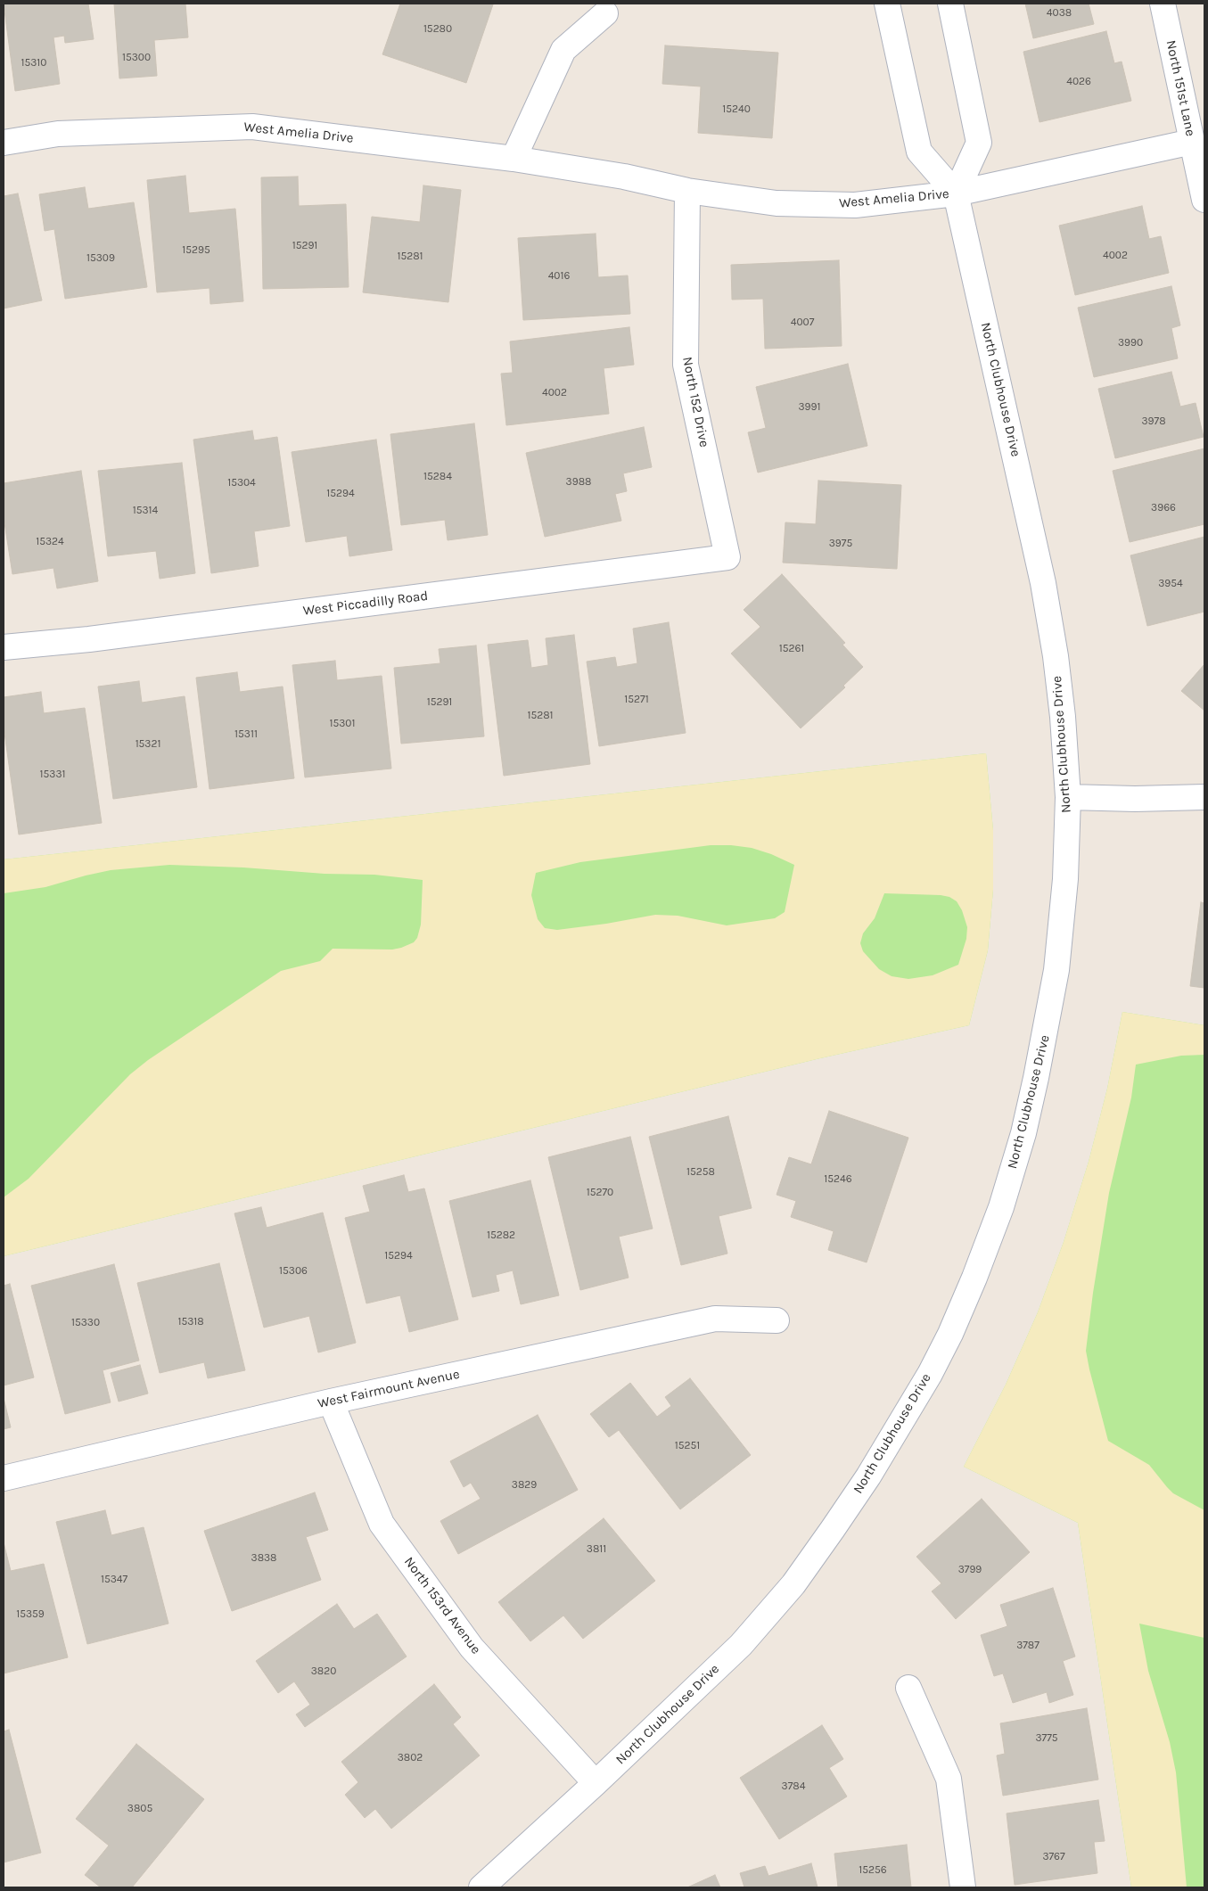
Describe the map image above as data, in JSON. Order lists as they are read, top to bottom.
{
  "streets": {
    "street": [
      "North 151st Lane",
      "West Amelia Drive",
      "North Clubhouse Drive",
      "North 152 Drive",
      "West Piccadilly Road",
      "West Fairmount Avenue",
      "North 153rd Avenue"
    ]
  },
  "crossings": [
    ["North 151st Lane", "West Amelia Drive"],
    ["West Amelia Drive", "North Clubhouse Drive"],
    ["West Amelia Drive", "North 152 Drive"],
    ["North Clubhouse Drive", "North 153rd Avenue"],
    ["North 152 Drive", "West Piccadilly Road"],
    ["West Fairmount Avenue", "North 153rd Avenue"]
  ],
  "house_numbers": [
    "4038",
    "15280",
    "15300",
    "15310",
    "4026",
    "15240",
    "15291",
    "15295",
    "4002",
    "15281",
    "15309",
    "4016",
    "4007",
    "3990",
    "4002",
    "3991",
    "3978",
    "15284",
    "3988",
    "15304",
    "15294",
    "3966",
    "15314",
    "15324",
    "3975",
    "3954",
    "15261",
    "15271",
    "15291",
    "15281",
    "15301",
    "15311",
    "15321",
    "15331",
    "15258",
    "15246",
    "15270",
    "15282",
    "15294",
    "15306",
    "15318",
    "15330",
    "15251",
    "3829",
    "3811",
    "3838",
    "3799",
    "15347",
    "15359",
    "3787",
    "3820",
    "3775",
    "3802",
    "3784",
    "3805",
    "3767",
    "15256"
  ]
}
